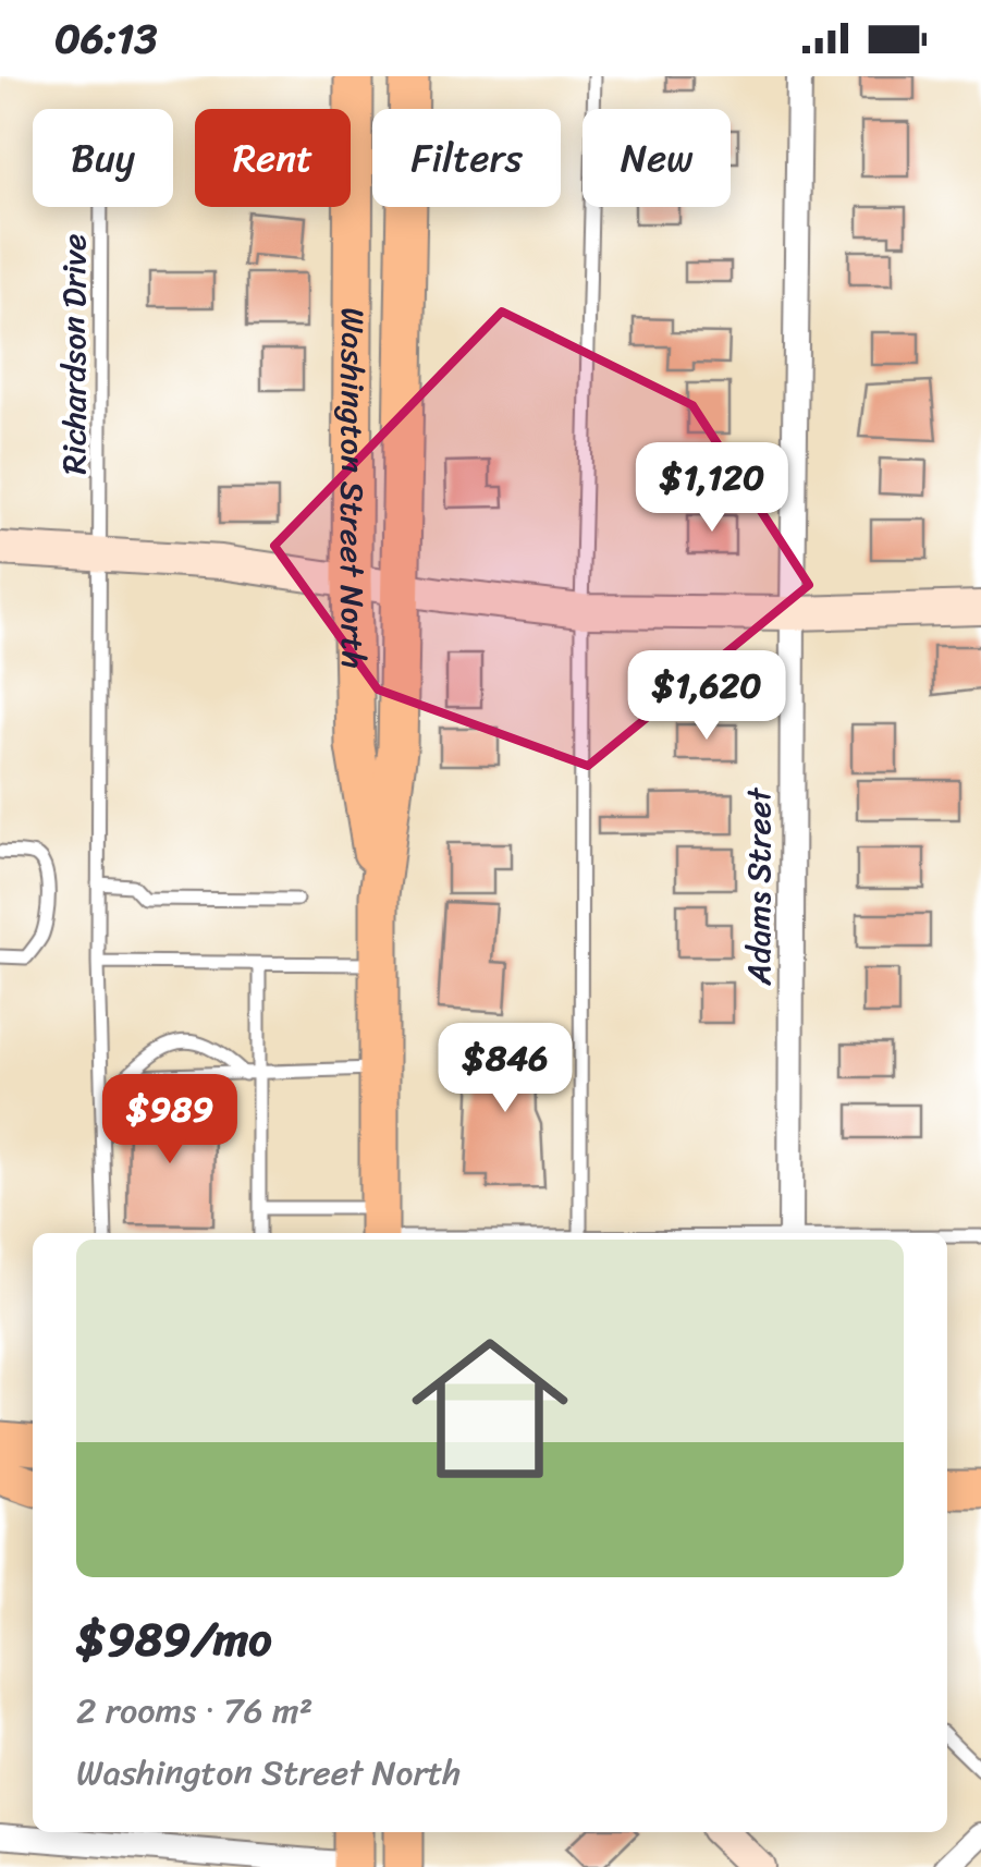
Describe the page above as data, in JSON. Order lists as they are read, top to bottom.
{
  "streets": {
    "main road": ["Washington Street North"],
    "street": ["Adams Street"],
    "lane": ["Richardson Drive"]
  },
  "page": {
    "status": "06:13",
    "chip": [
      "Buy",
      "Rent",
      "Filters",
      "New"
    ],
    "price": [
      "$1,120",
      "$1,620",
      "$846",
      "$989"
    ],
    "list": [
      {
        "name": "$989/mo",
        "note": "2 rooms · 76 m² · Washington Street North"
      }
    ]
  }
}
